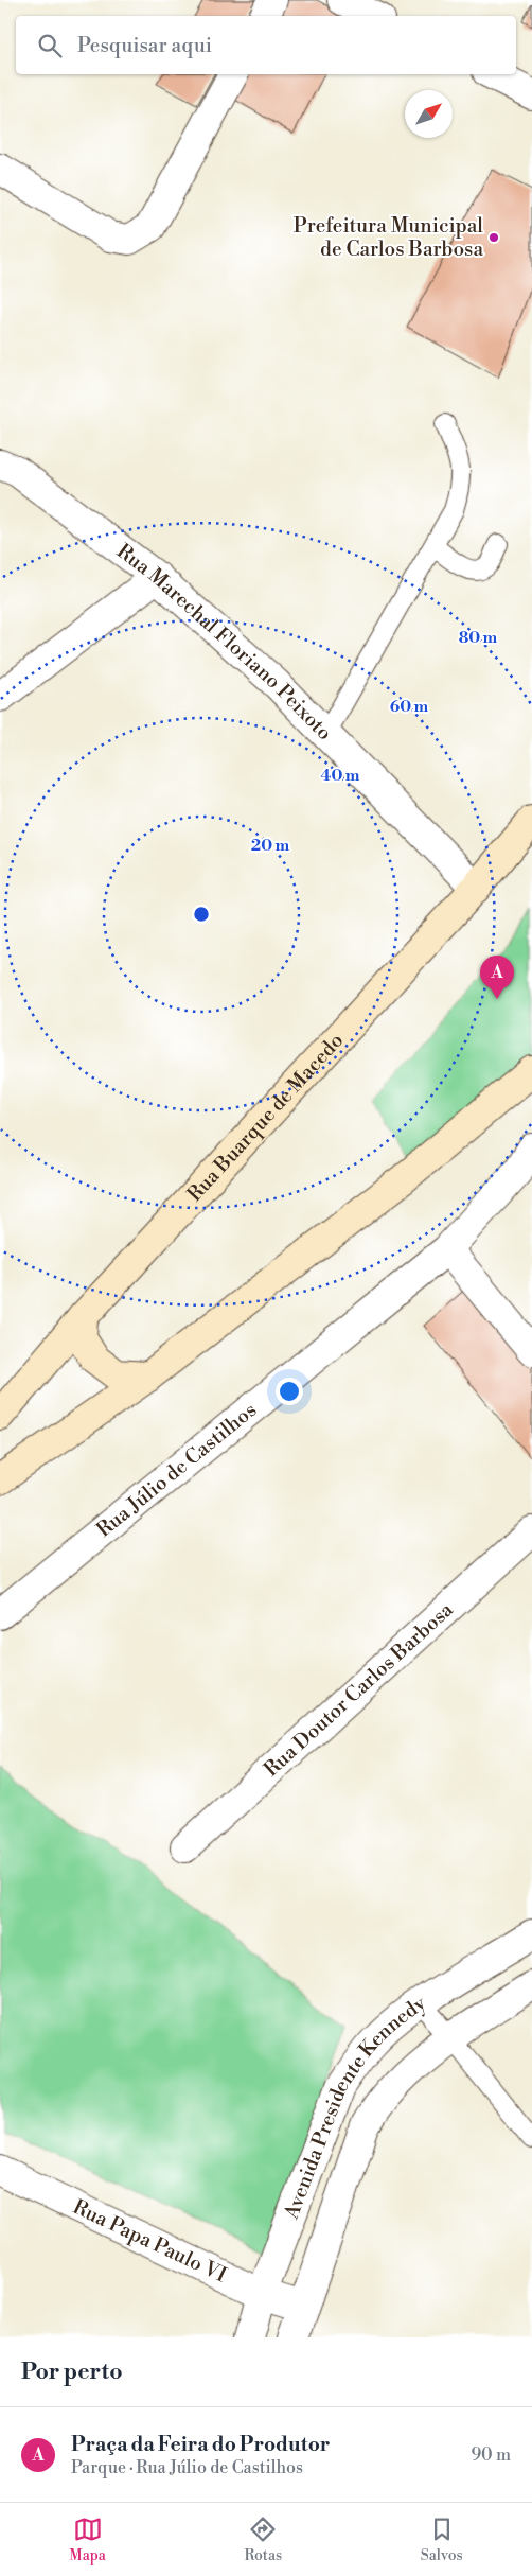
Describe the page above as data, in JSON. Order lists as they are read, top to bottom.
{
  "streets": {
    "main road": ["Rua Buarque de Macedo"],
    "street": [
      "Rua Marechal Floriano Peixoto",
      "Rua Júlio de Castilhos",
      "Rua Doutor Carlos Barbosa",
      "Avenida Presidente Kennedy",
      "Rua Papa Paulo VI"
    ]
  },
  "crossings": [
    ["Rua Marechal Floriano Peixoto", "Rua Buarque de Macedo"],
    ["Avenida Presidente Kennedy", "Rua Papa Paulo VI"]
  ],
  "places": ["Prefeitura Municipal de Carlos Barbosa"],
  "north": "top right",
  "page": {
    "search": "Pesquisar aqui",
    "pins": "A",
    "heading": "Por perto",
    "list": [
      {
        "mark": "A",
        "name": "Praça da Feira do Produtor",
        "note": "Parque · Rua Júlio de Castilhos",
        "value": "90 m"
      }
    ],
    "nav": ["Mapa", "Rotas", "Salvos"]
  },
  "rings": [
    "80 m",
    "60 m",
    "40 m",
    "20 m"
  ]
}
